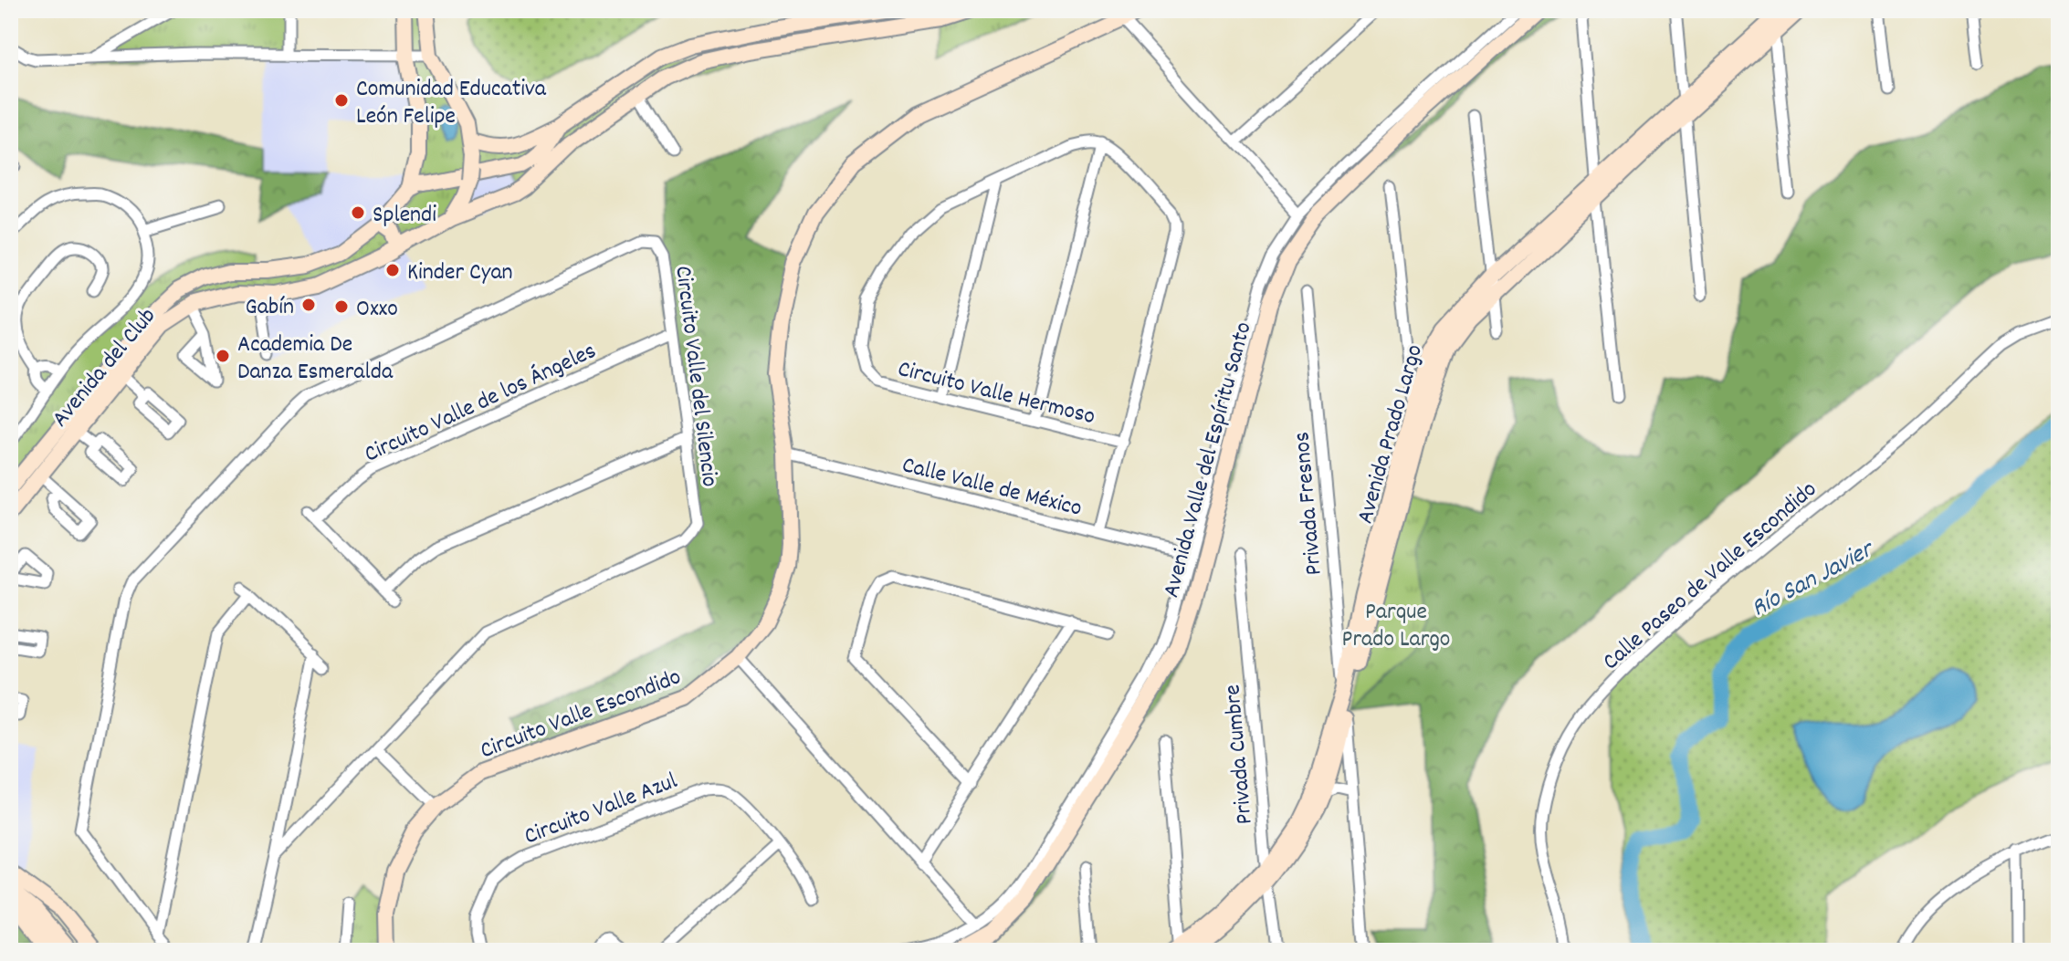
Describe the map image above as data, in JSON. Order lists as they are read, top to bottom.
{
  "streets": {
    "street": [
      "Avenida del Club",
      "Circuito Valle del Silencio",
      "Circuito Valle Hermoso",
      "Circuito Valle de los Ángeles",
      "Avenida Prado Largo",
      "Avenida Valle del Espíritu Santo",
      "Calle Valle de México",
      "Privada Fresnos",
      "Calle Paseo de Valle Escondido",
      "Circuito Valle Escondido",
      "Privada Cumbre",
      "Circuito Valle Azul"
    ]
  },
  "crossings": [
    ["Circuito Valle del Silencio", "Circuito Valle de los Ángeles"],
    ["Circuito Valle Hermoso", "Calle Valle de México"],
    ["Avenida Prado Largo", "Privada Fresnos"],
    ["Avenida Prado Largo", "Privada Cumbre"],
    ["Calle Valle de México", "Circuito Valle Escondido"]
  ],
  "water": ["Río San Javier"],
  "parks": ["Parque Prado Largo"],
  "places": [
    "Comunidad Educativa León Felipe",
    "Splendi",
    "Kinder Cyan",
    "Gabín",
    "Oxxo",
    "Academia De Danza Esmeralda"
  ]
}
